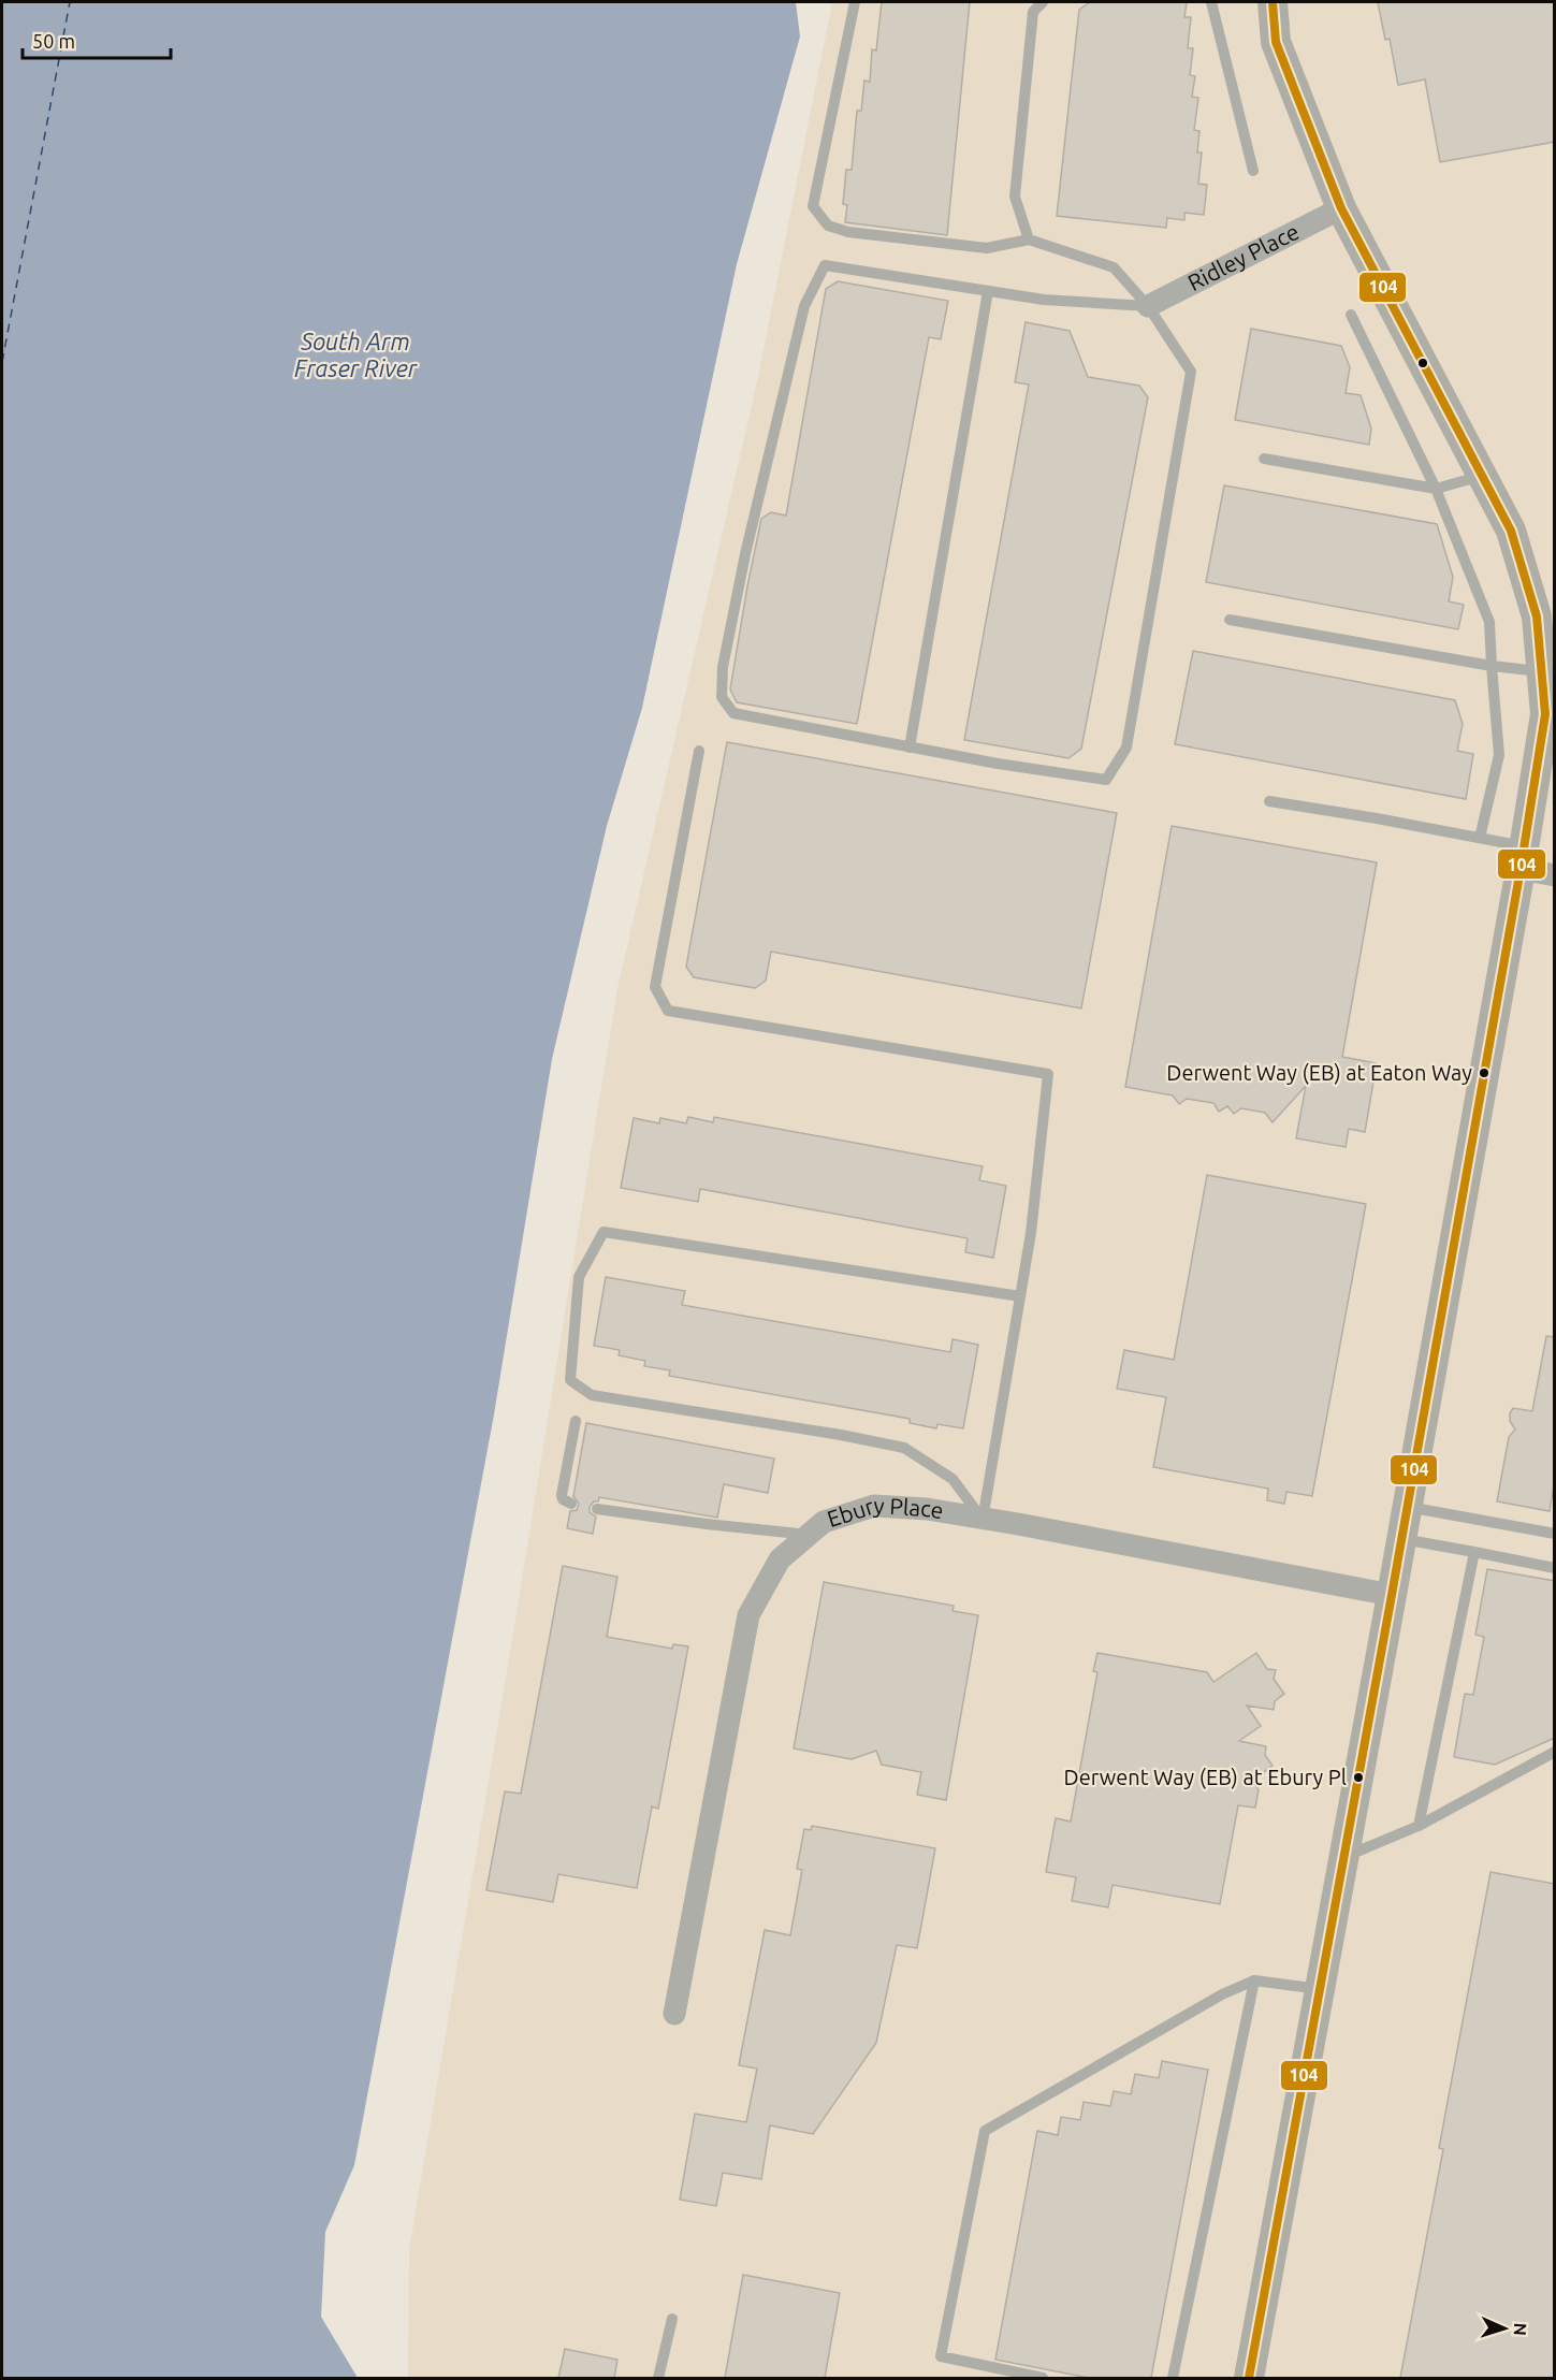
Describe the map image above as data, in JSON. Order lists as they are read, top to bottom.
{
  "streets": {
    "street": ["Ridley Place", "Ebury Place"]
  },
  "water": ["South Arm Fraser River"],
  "places": ["Derwent Way (EB) at Eaton Way", "Derwent Way (EB) at Ebury Pl"],
  "lines": ["transit line 104"],
  "scale_bar": "50 m",
  "north": "right"
}
